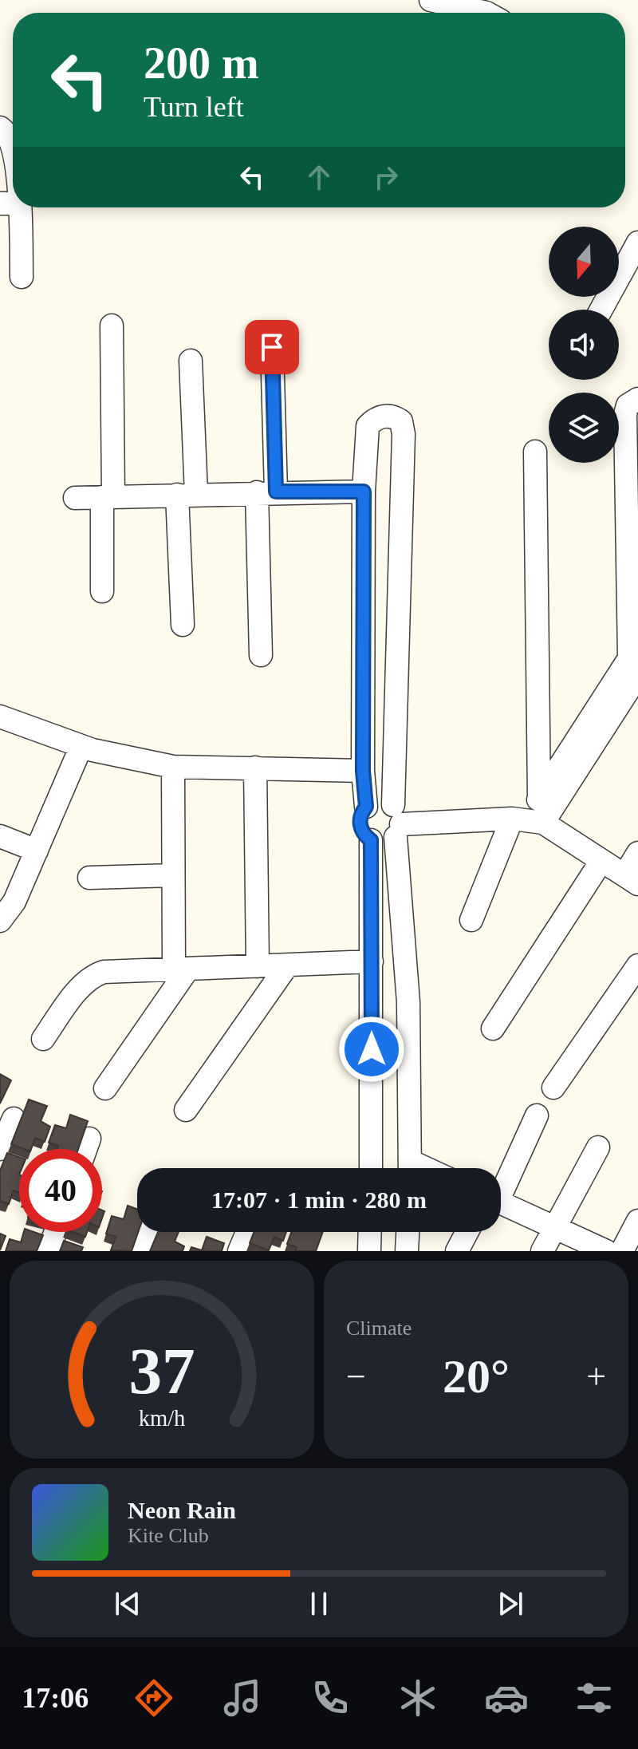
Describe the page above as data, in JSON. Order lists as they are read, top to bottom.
{
  "north": "bottom",
  "page": {
    "turn": ["200 m", "Turn left"],
    "limit": "40",
    "trip": "17:07 · 1 min · 280 m",
    "tile": "Climate",
    "heat": ["−", "20°", "+"],
    "song": ["Neon Rain", "Kite Club"],
    "tabs": "17:06",
    "gauge": ["37", "km/h"]
  }
}
